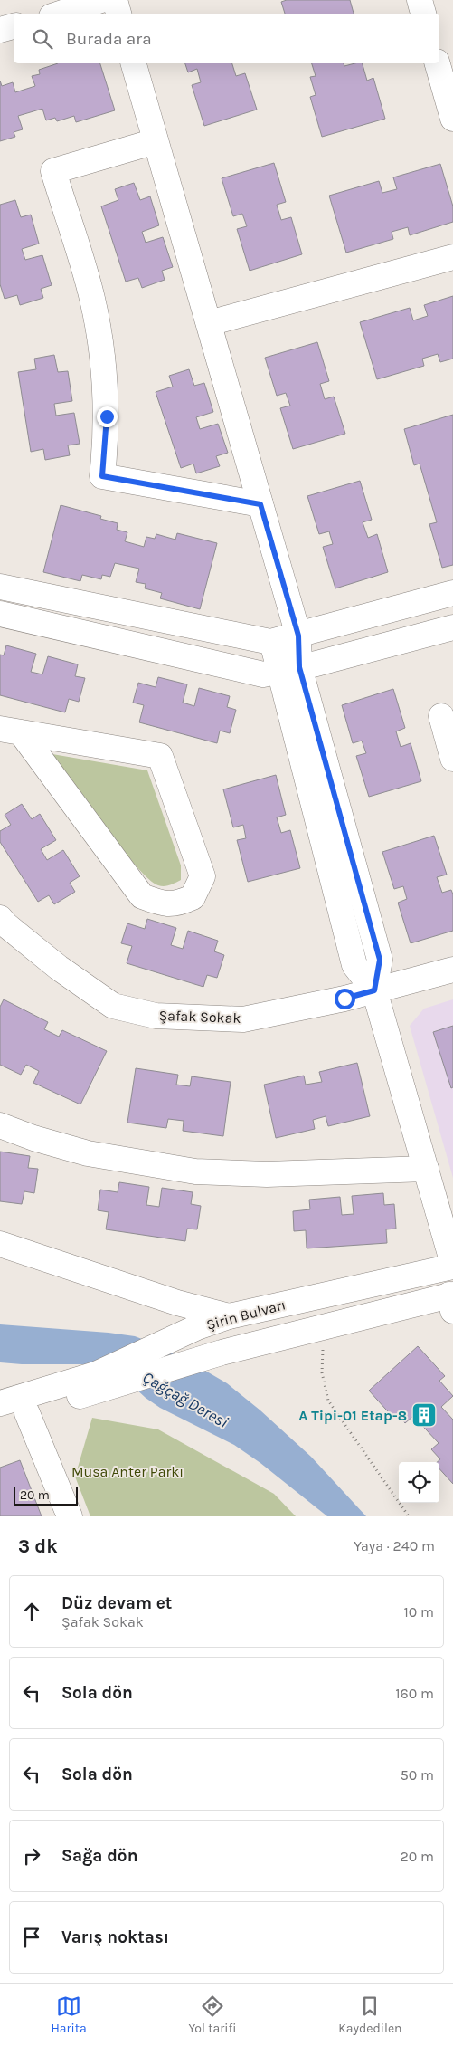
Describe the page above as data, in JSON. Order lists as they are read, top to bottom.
{
  "streets": {
    "street": ["Şafak Sokak", "Şirin Bulvarı"]
  },
  "water": ["Çağçağ Deresi"],
  "parks": ["Musa Anter Parkı"],
  "places": {
    "building": ["A Tipi-01 Etap-8"]
  },
  "scale_bar": "20 m",
  "page": {
    "search": "Burada ara",
    "scale": "20 m",
    "heading": ["3 dk", "Yaya · 240 m"],
    "list": [
      ["Düz devam et", "Şafak Sokak", "10 m"],
      ["Sola dön", "160 m"],
      ["Sola dön", "50 m"],
      ["Sağa dön", "20 m"],
      "Varış noktası"
    ],
    "nav": ["Harita", "Yol tarifi", "Kaydedilen"]
  }
}
